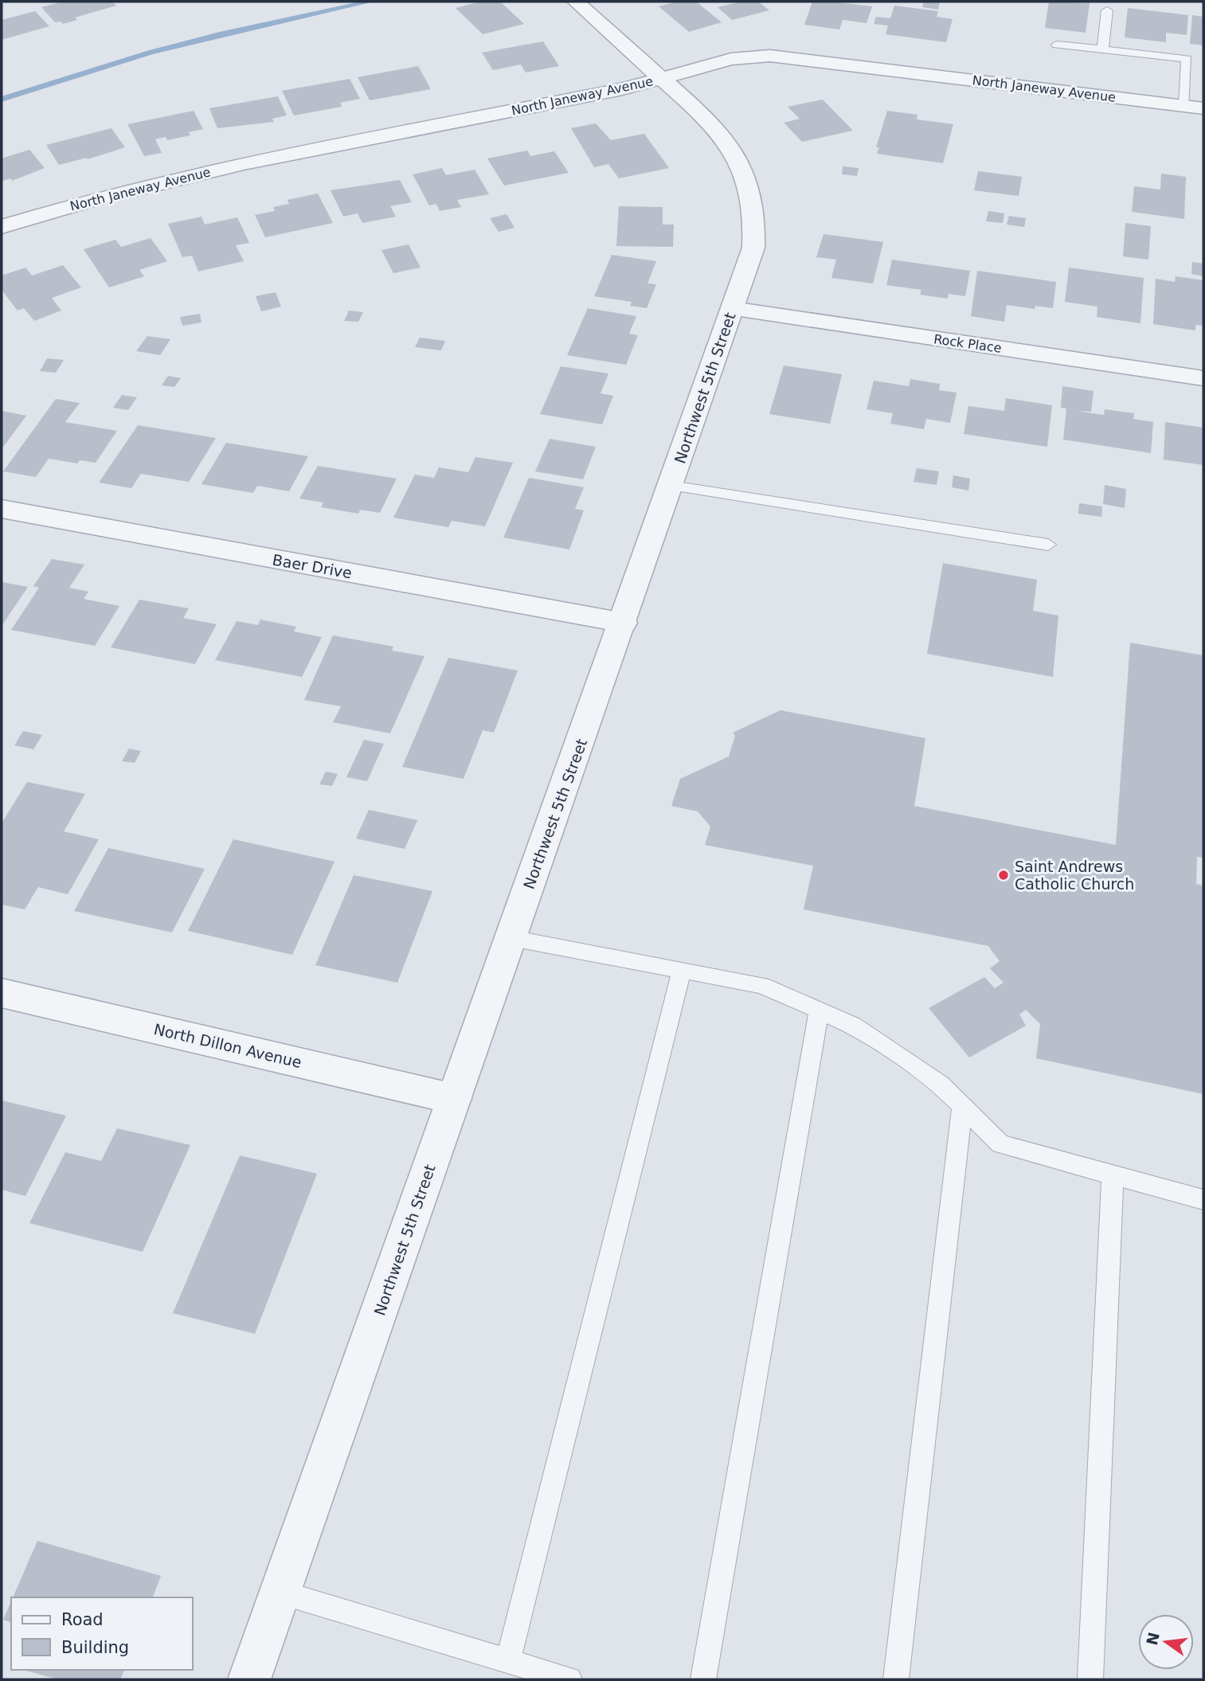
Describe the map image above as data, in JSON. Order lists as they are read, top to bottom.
{
  "streets": {
    "street": [
      "North Janeway Avenue",
      "Rock Place",
      "Northwest 5th Street",
      "Baer Drive",
      "North Dillon Avenue"
    ]
  },
  "crossings": [
    ["North Janeway Avenue", "Northwest 5th Street"],
    ["Rock Place", "Northwest 5th Street"],
    ["Northwest 5th Street", "Baer Drive"],
    ["Northwest 5th Street", "North Dillon Avenue"]
  ],
  "places": ["Saint Andrews Catholic Church"],
  "legend": ["Road", "Building"],
  "north": "left"
}
